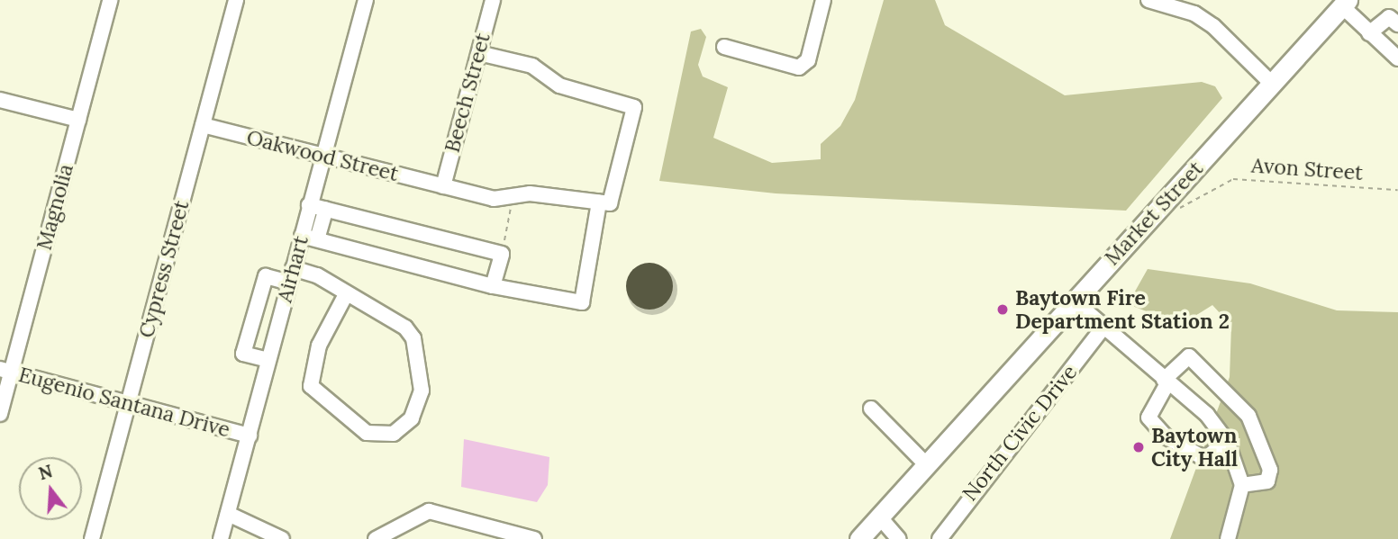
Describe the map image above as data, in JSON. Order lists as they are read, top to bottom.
{
  "streets": {
    "main road": ["Market Street"],
    "street": [
      "Beech Street",
      "Oakwood Street",
      "Magnolia",
      "Cypress Street",
      "Airhart",
      "Eugenio Santana Drive",
      "North Civic Drive"
    ],
    "path": ["Avon Street"]
  },
  "crossings": [
    ["Beech Street", "Oakwood Street"],
    ["Oakwood Street", "Cypress Street"],
    ["Oakwood Street", "Airhart"],
    ["Magnolia", "Eugenio Santana Drive"],
    ["Cypress Street", "Eugenio Santana Drive"],
    ["Airhart", "Eugenio Santana Drive"]
  ],
  "places": ["Baytown Fire Department Station 2", "Baytown City Hall"],
  "north": "top"
}
